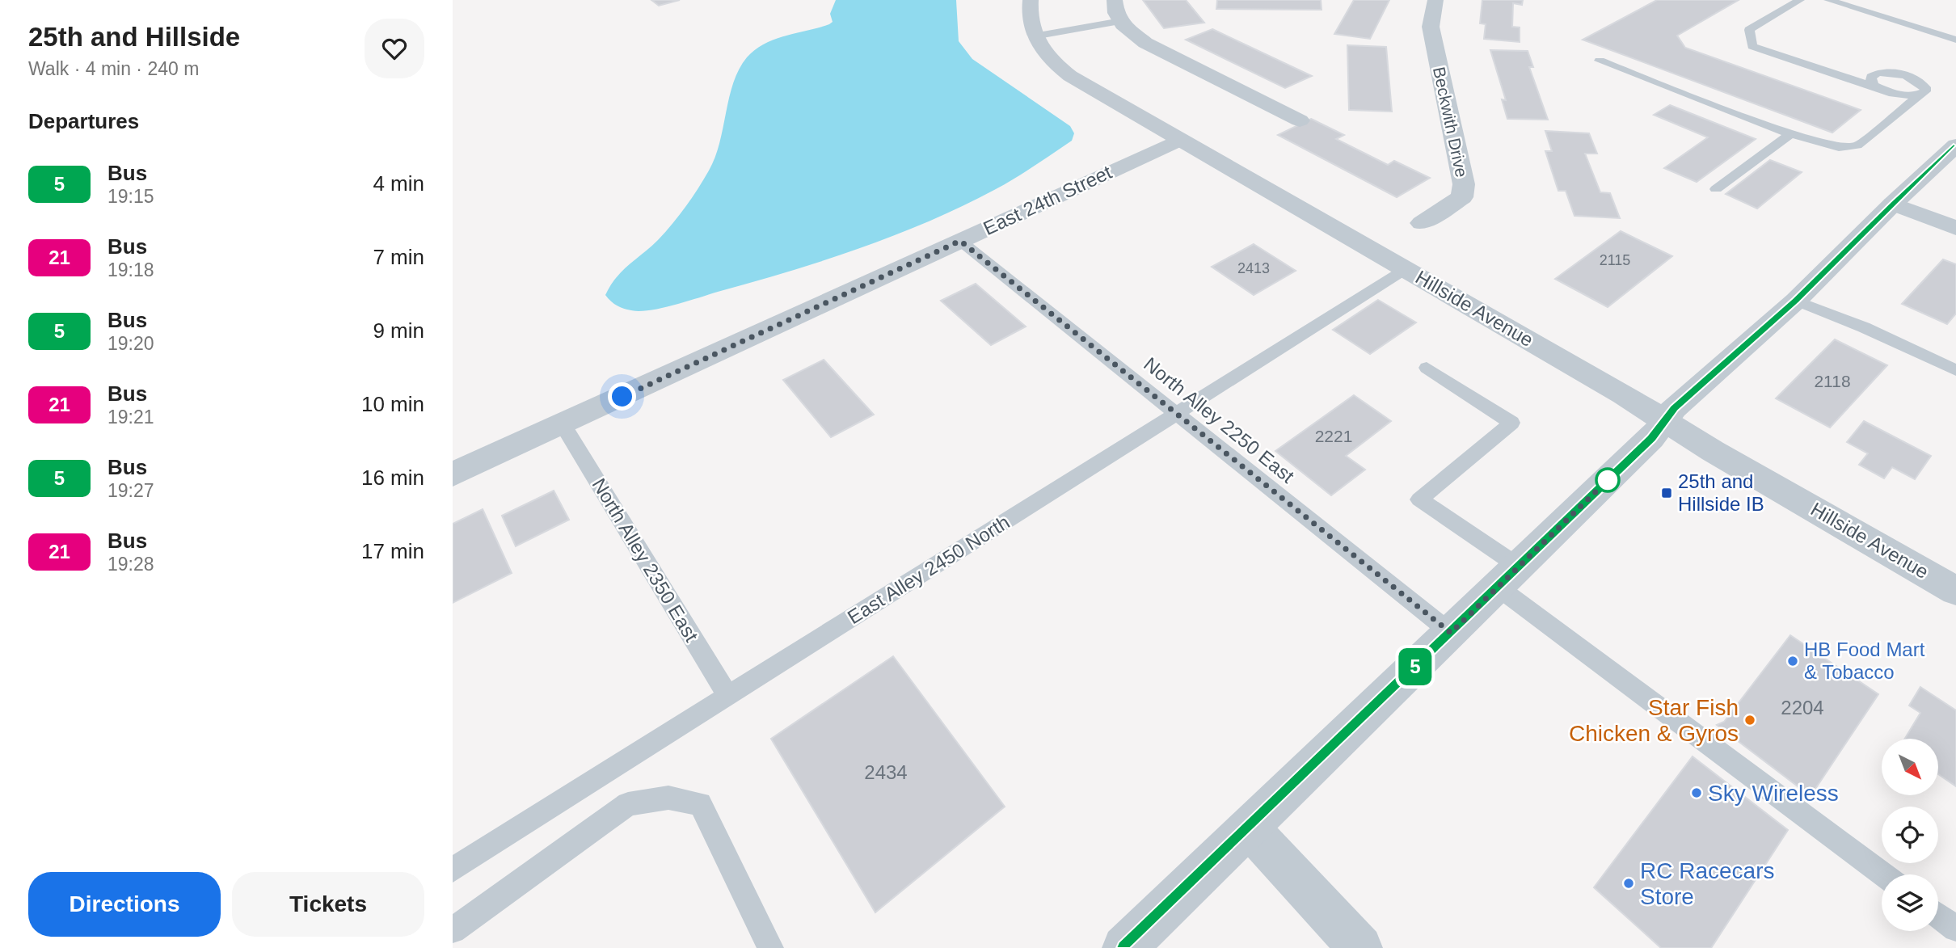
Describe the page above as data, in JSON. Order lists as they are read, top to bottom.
{
  "streets": {
    "street": ["Beckwith Drive", "East 24th Street", "Hillside Avenue"],
    "lane": ["North Alley 2250 East", "North Alley 2350 East", "East Alley 2450 North"]
  },
  "crossings": [
    ["East 24th Street", "Hillside Avenue"],
    ["East 24th Street", "North Alley 2250 East"],
    ["East 24th Street", "North Alley 2350 East"],
    ["Hillside Avenue", "East Alley 2450 North"],
    ["North Alley 2250 East", "East Alley 2450 North"],
    ["North Alley 2350 East", "East Alley 2450 North"]
  ],
  "places": {
    "transit": ["25th and Hillside IB"],
    "other": [
      "HB Food Mart & Tobacco",
      "Star Fish Chicken & Gyros",
      "Sky Wireless",
      "RC Racecars Store"
    ]
  },
  "lines": ["bus line 5"],
  "house_numbers": [
    "2115",
    "2413",
    "2118",
    "2221",
    "2204",
    "2434"
  ],
  "north": "bottom right",
  "page": {
    "heading": [
      ["25th and Hillside", "Walk · 4 min · 240 m"],
      "Departures"
    ],
    "on_map": "5",
    "list": [
      {
        "mark": "5",
        "name": "Bus",
        "note": "19:15",
        "value": "4 min"
      },
      {
        "mark": "21",
        "name": "Bus",
        "note": "19:18",
        "value": "7 min"
      },
      {
        "mark": "5",
        "name": "Bus",
        "note": "19:20",
        "value": "9 min"
      },
      {
        "mark": "21",
        "name": "Bus",
        "note": "19:21",
        "value": "10 min"
      },
      {
        "mark": "5",
        "name": "Bus",
        "note": "19:27",
        "value": "16 min"
      },
      {
        "mark": "21",
        "name": "Bus",
        "note": "19:28",
        "value": "17 min"
      }
    ],
    "buttons": ["Directions", "Tickets"]
  }
}
